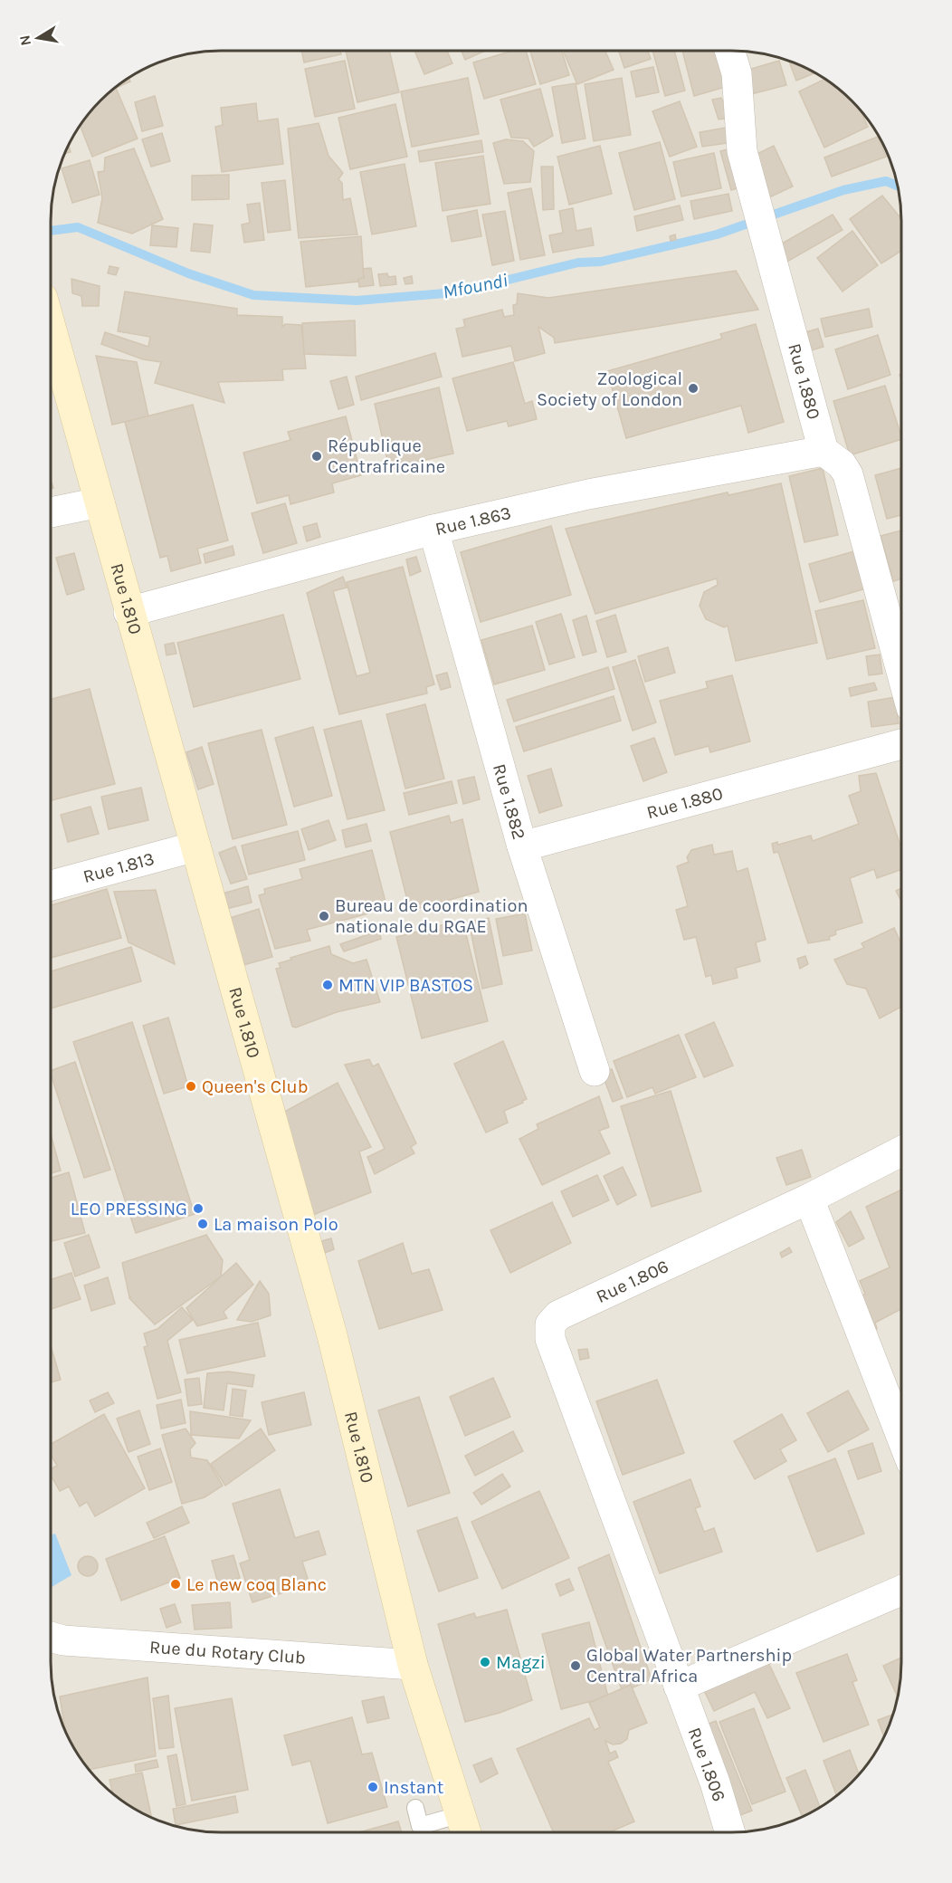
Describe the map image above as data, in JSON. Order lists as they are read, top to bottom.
{
  "streets": {
    "street": [
      "Rue 1.880",
      "Rue 1.863",
      "Rue 1.810",
      "Rue 1.882",
      "Rue 1.813",
      "Rue 1.806",
      "Rue du Rotary Club"
    ]
  },
  "crossings": [
    ["Rue 1.880", "Rue 1.863"],
    ["Rue 1.880", "Rue 1.882"],
    ["Rue 1.863", "Rue 1.810"],
    ["Rue 1.863", "Rue 1.882"],
    ["Rue 1.810", "Rue 1.813"],
    ["Rue 1.810", "Rue du Rotary Club"]
  ],
  "water": ["Mfoundi"],
  "places": [
    "Zoological Society of London",
    "République Centrafricaine",
    "Bureau de coordination nationale du RGAE",
    "MTN VIP BASTOS",
    "Queen's Club",
    "LEO PRESSING",
    "La maison Polo",
    "Le new coq Blanc",
    "Magzi",
    "Global Water Partnership Central Africa",
    "Instant"
  ],
  "north": "left"
}
